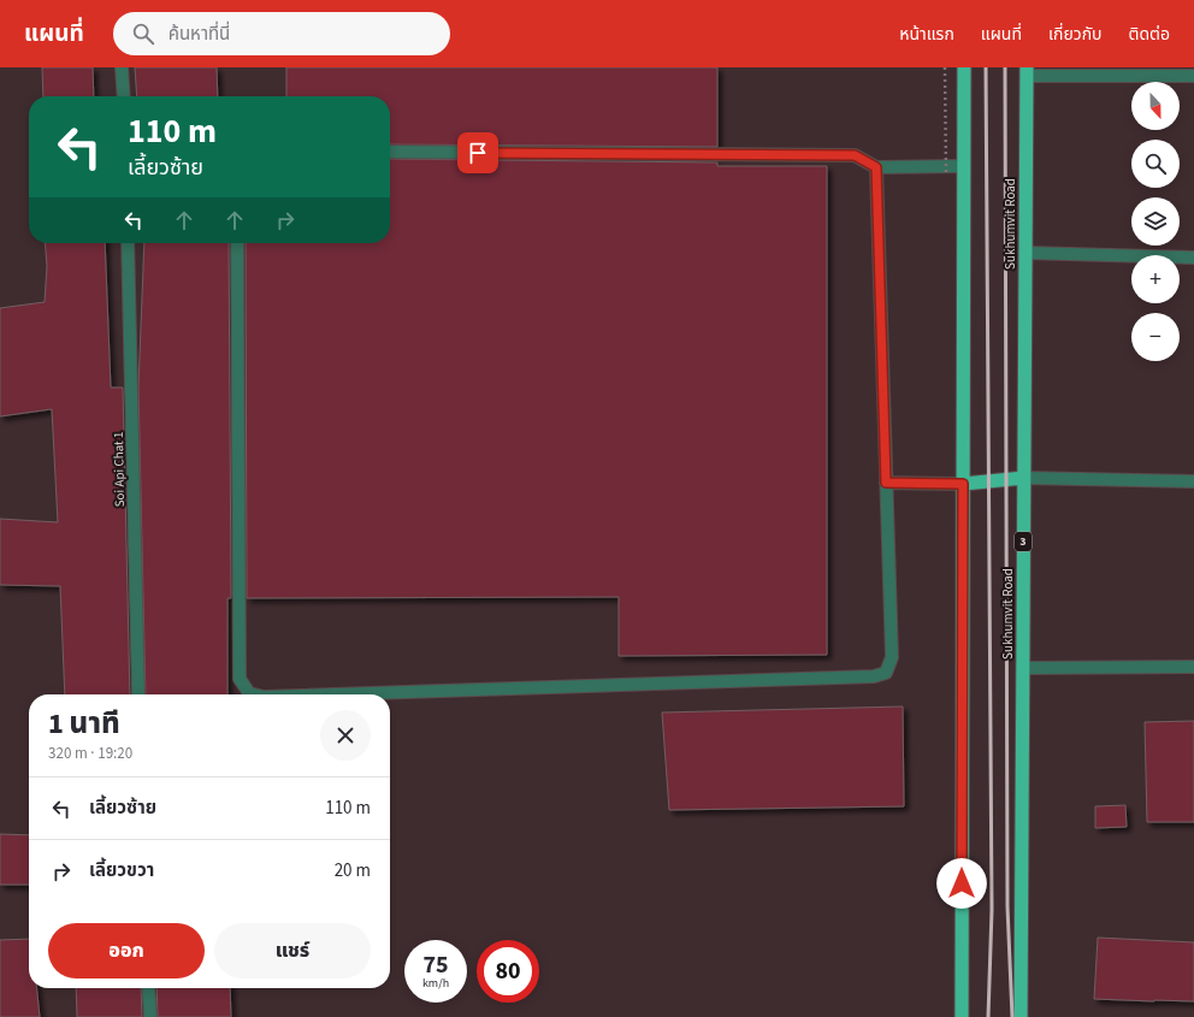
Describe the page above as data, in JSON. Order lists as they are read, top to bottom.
{
  "streets": {
    "highway": ["Sukhumvit Road", "3"],
    "street": ["Soi Api Chat 1"]
  },
  "north": "bottom",
  "page": {
    "header": "แผนที่",
    "search": "ค้นหาที่นี่",
    "nav": [
      "หน้าแรก",
      "แผนที่",
      "เกี่ยวกับ",
      "ติดต่อ"
    ],
    "map_buttons": ["+", "−"],
    "turn": ["110 m", "เลี้ยวซ้าย"],
    "heading": ["1 นาที", "320 m · 19:20"],
    "list": [
      {
        "name": "เลี้ยวซ้าย",
        "value": "110 m"
      },
      {
        "name": "เลี้ยวขวา",
        "value": "20 m"
      }
    ],
    "buttons": ["ออก", "แชร์"],
    "speed": "75 km/h",
    "limit": "80"
  }
}
